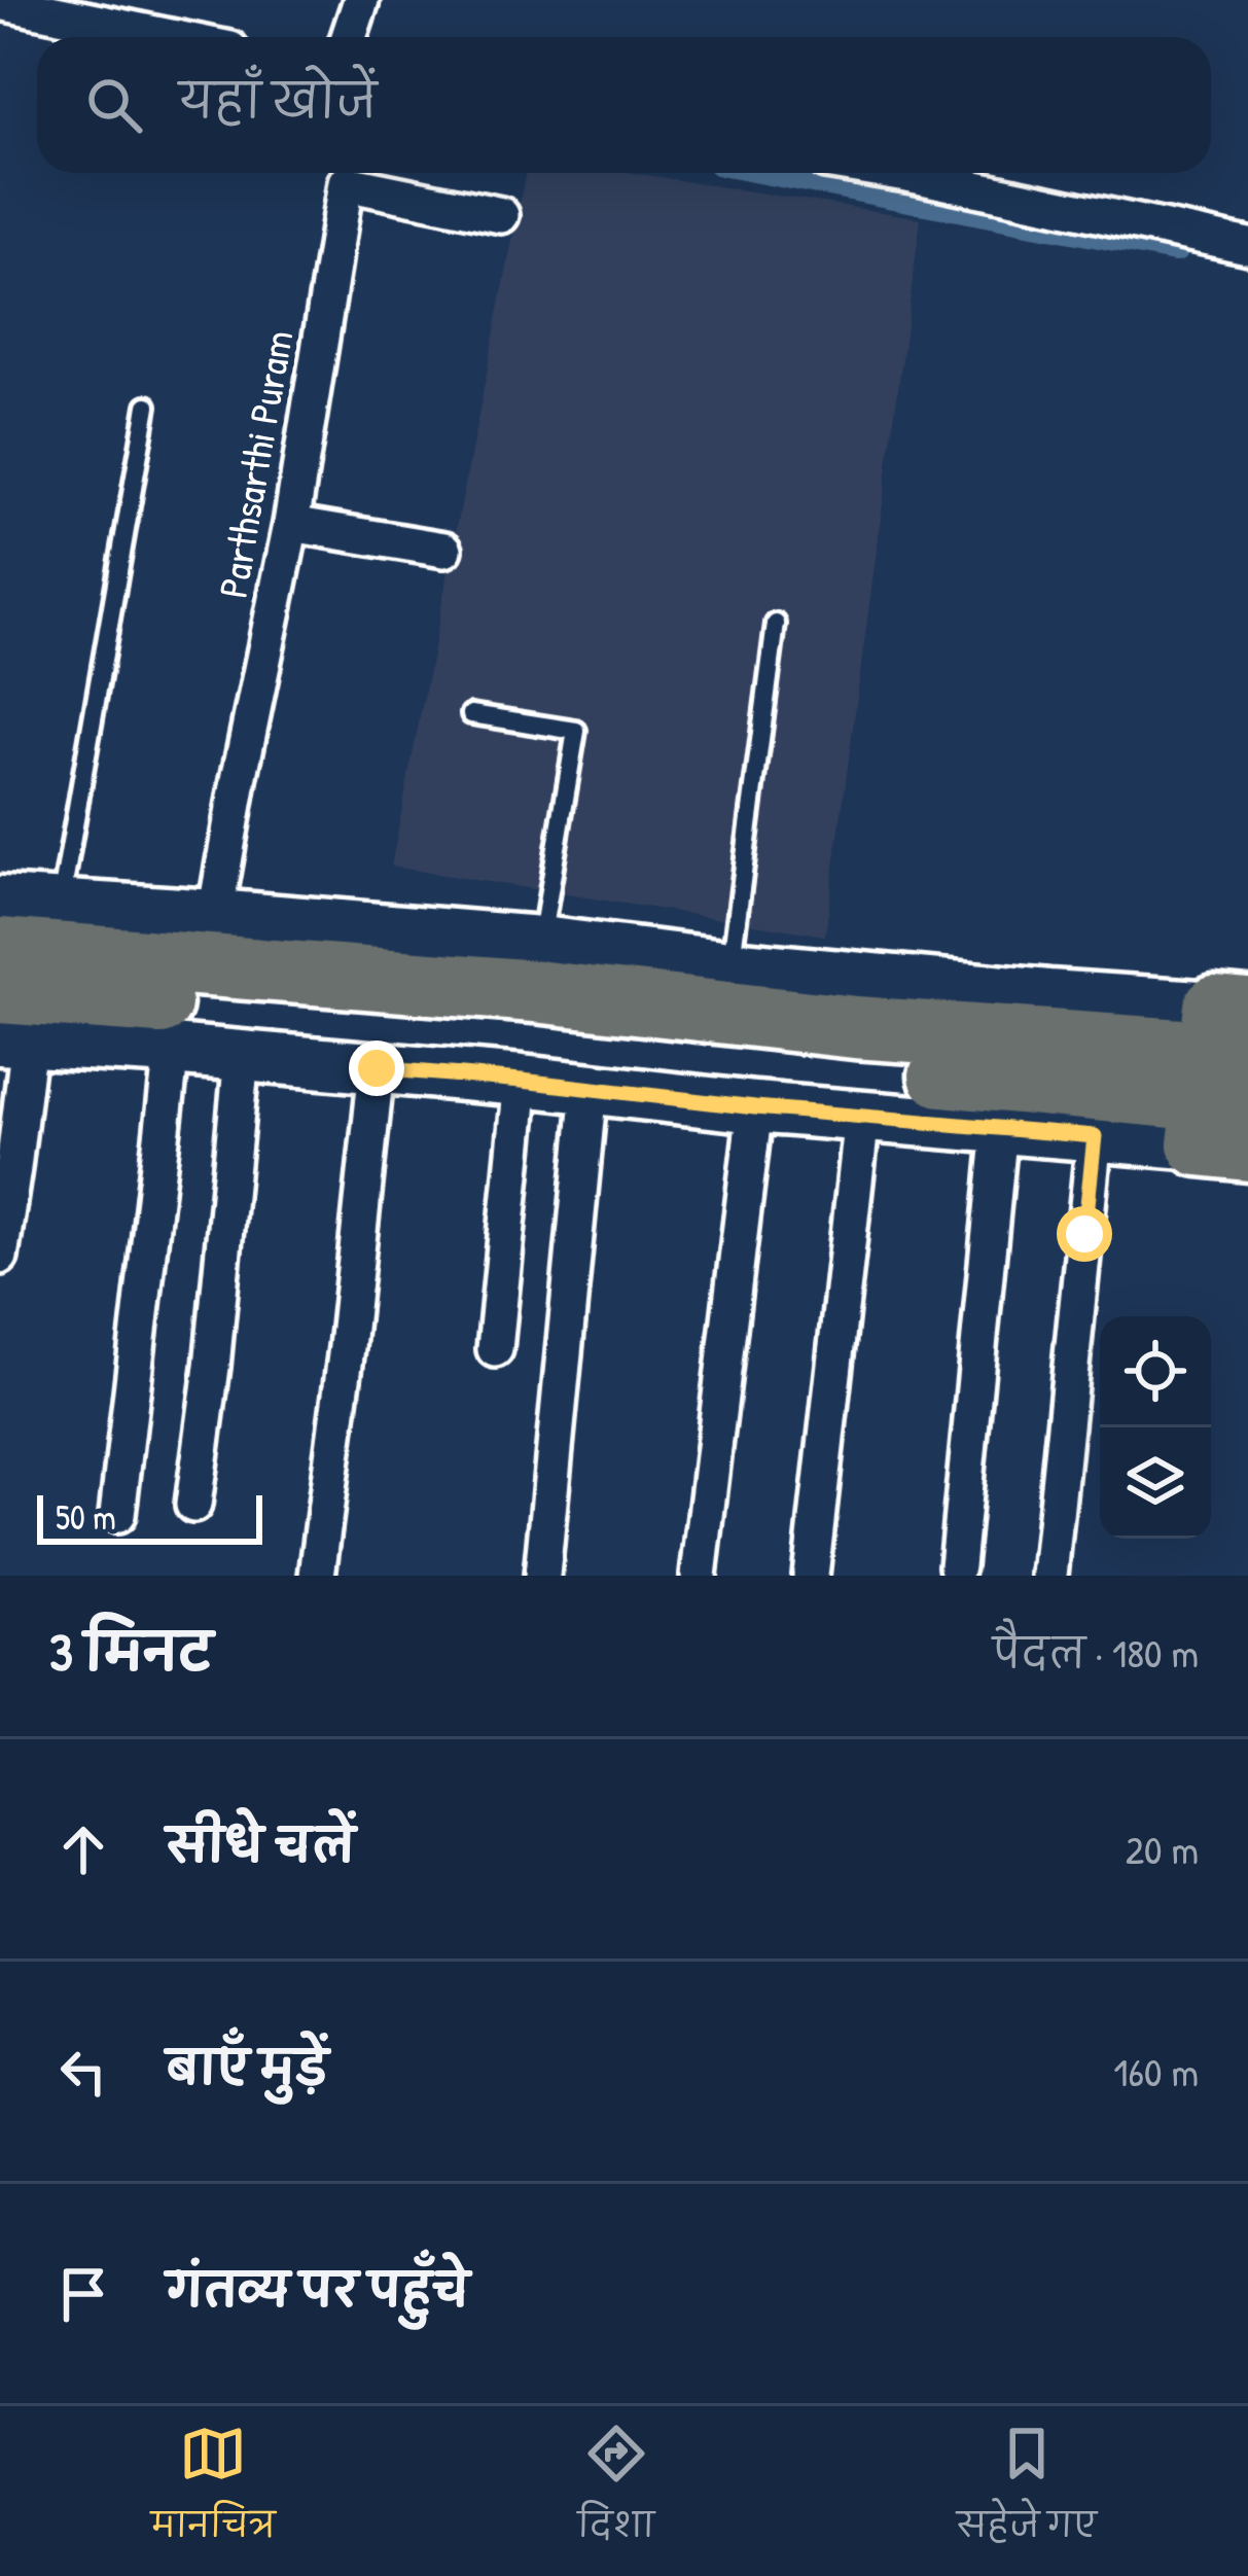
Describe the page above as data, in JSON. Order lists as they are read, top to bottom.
{
  "streets": {
    "street": ["Parthsarthi Puram"]
  },
  "scale_bar": "50 m",
  "page": {
    "search": "यहाँ खोजें",
    "scale": "50 m",
    "heading": ["3 मिनट", "पैदल · 180 m"],
    "list": [
      ["सीधे चलें", "20 m"],
      ["बाएँ मुड़ें", "160 m"],
      "गंतव्य पर पहुँचे"
    ],
    "nav": ["मानचित्र", "दिशा", "सहेजे गए"]
  }
}
